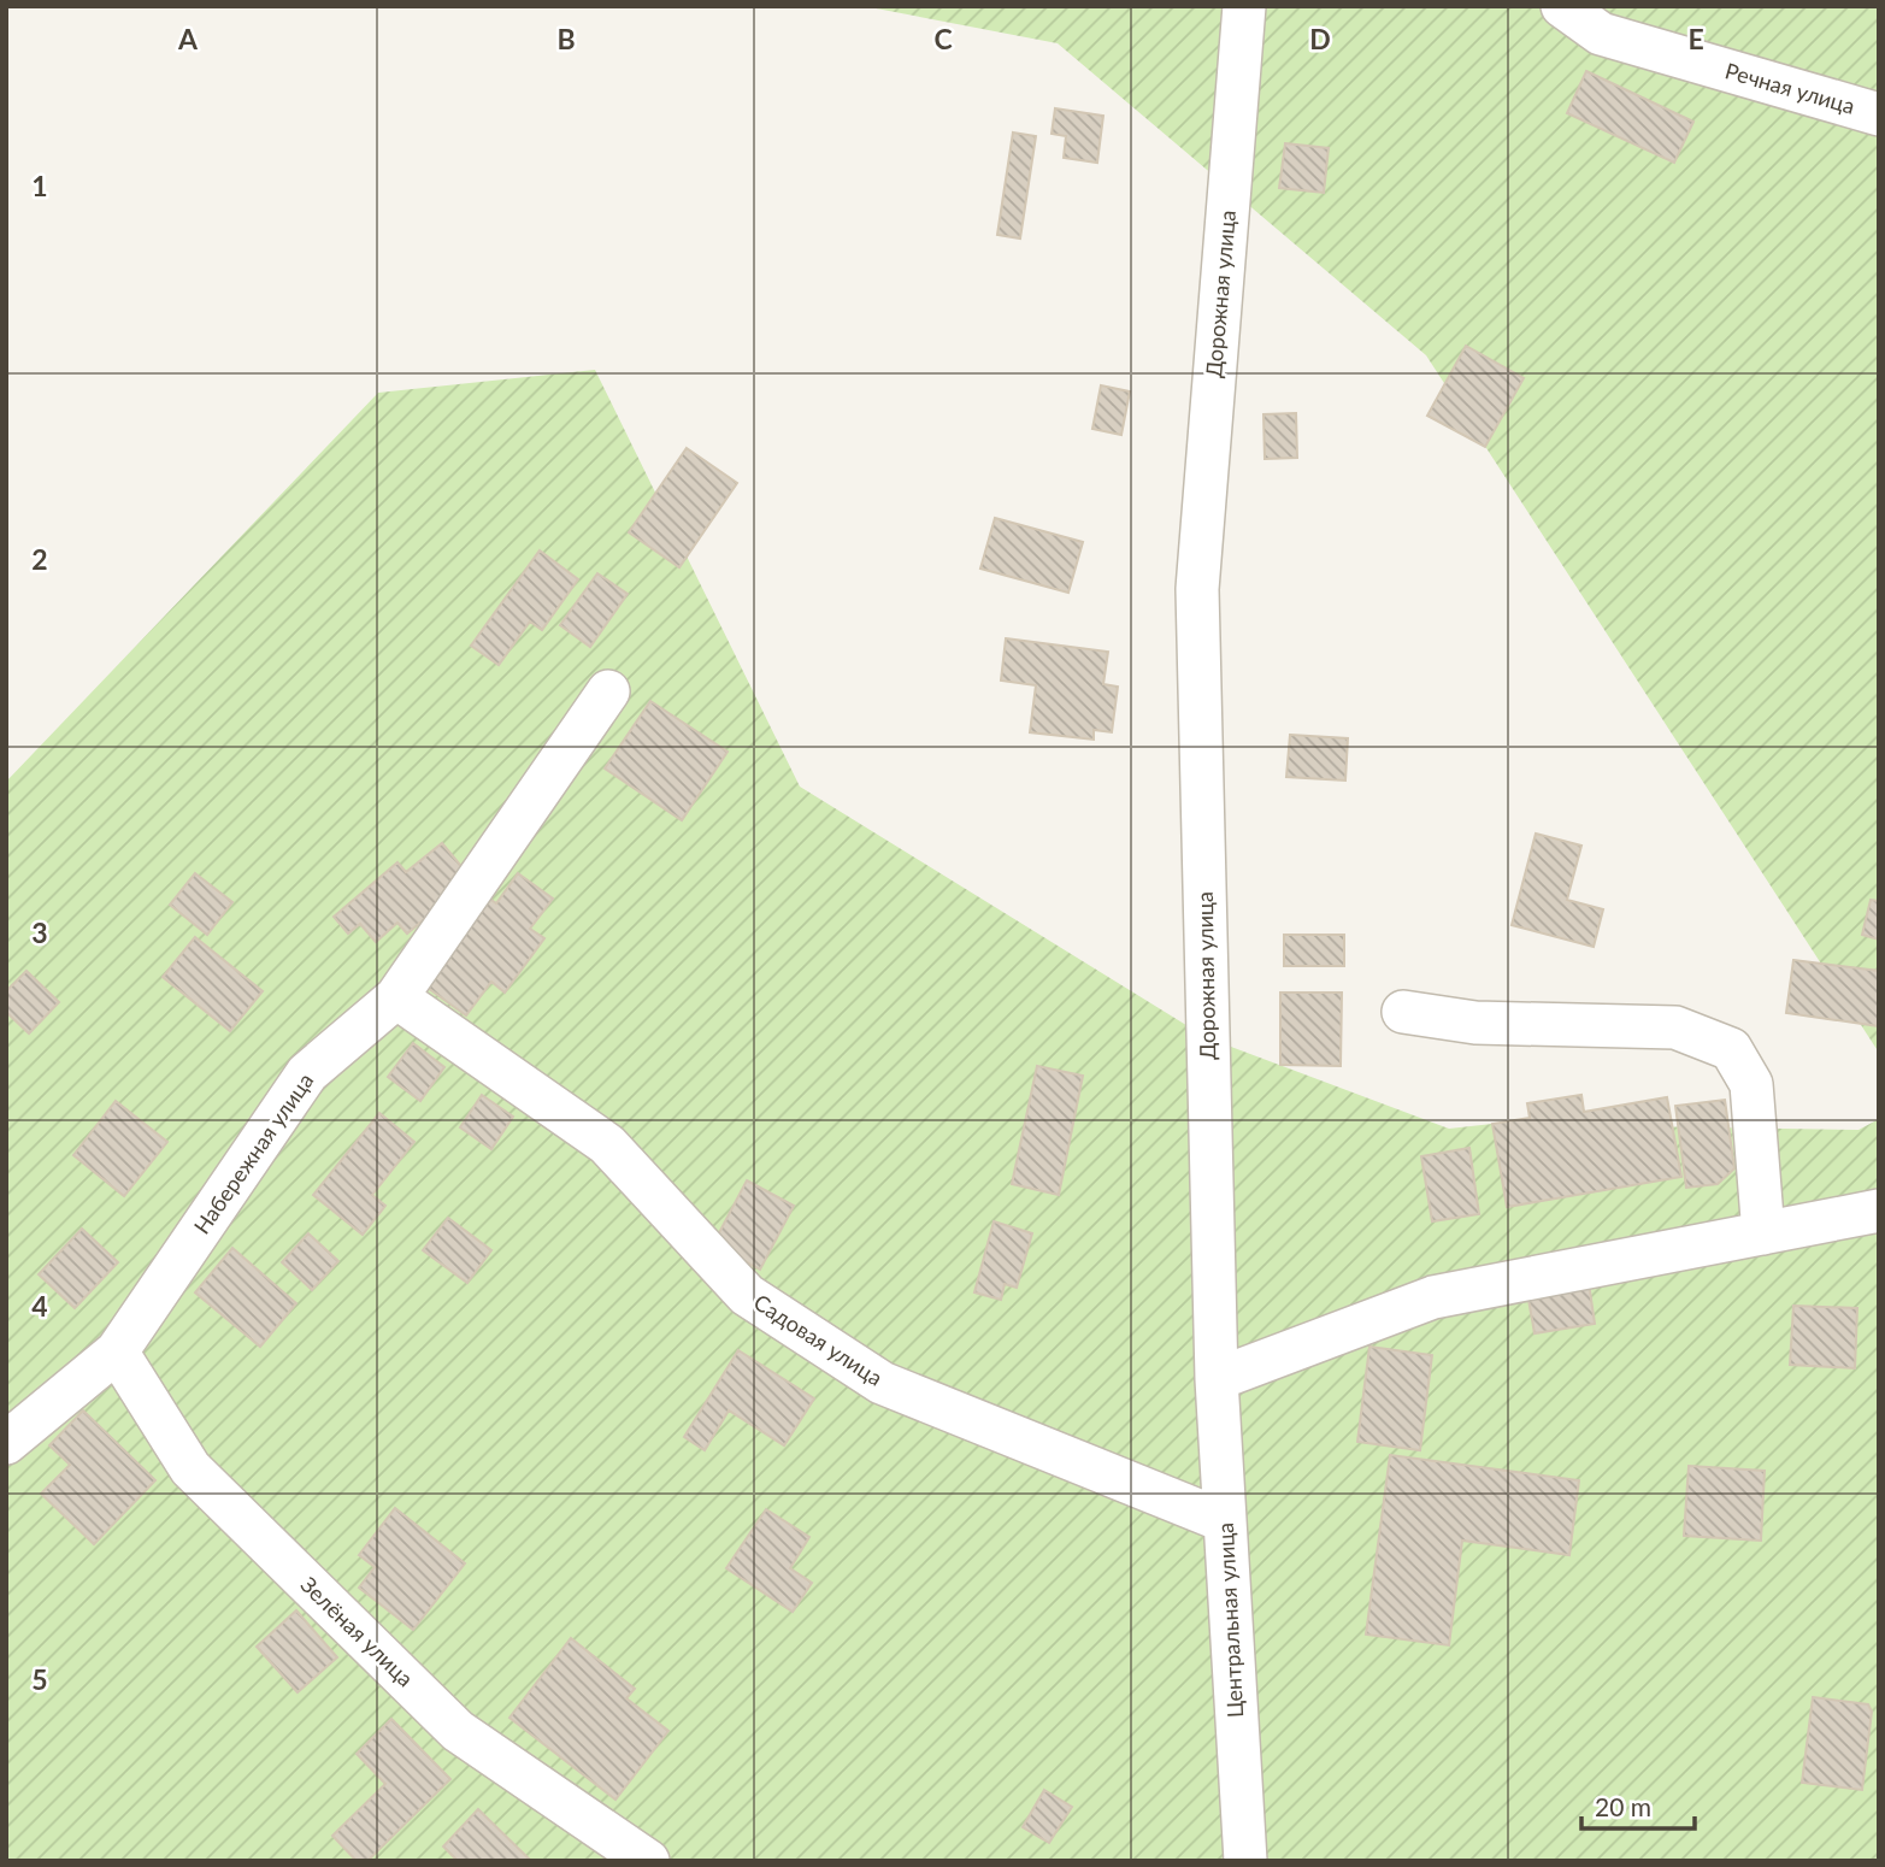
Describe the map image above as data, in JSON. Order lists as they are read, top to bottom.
{
  "streets": {
    "street": [
      "Речная улица",
      "Дорожная улица",
      "Набережная улица",
      "Садовая улица",
      "Центральная улица",
      "Зелёная улица"
    ]
  },
  "crossings": [
    ["Дорожная улица", "Центральная улица"],
    ["Набережная улица", "Садовая улица"],
    ["Набережная улица", "Зелёная улица"],
    ["Садовая улица", "Центральная улица"]
  ],
  "scale_bar": "20 m",
  "grid": {
    "columns": [
      "A",
      "B",
      "C",
      "D",
      "E"
    ],
    "rows": [
      "1",
      "2",
      "3",
      "4",
      "5"
    ]
  }
}
